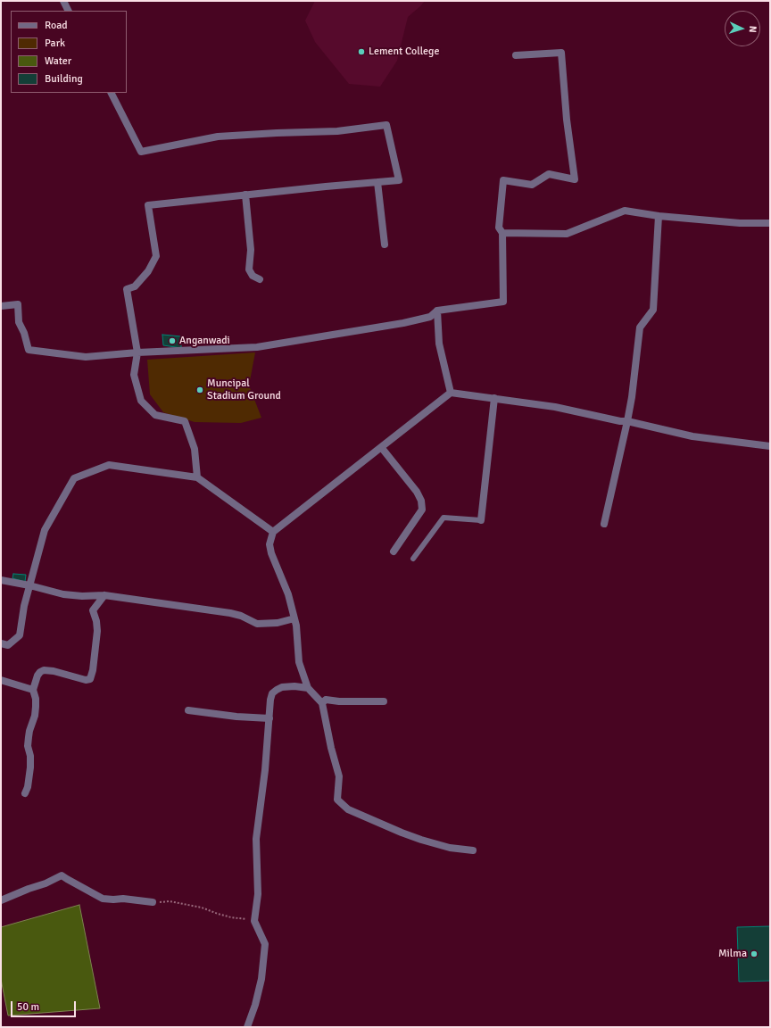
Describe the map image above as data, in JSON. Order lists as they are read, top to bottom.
{
  "places": [
    "Lement College",
    "Anganwadi",
    "Muncipal Stadium Ground",
    "Milma"
  ],
  "legend": [
    "Road",
    "Park",
    "Water",
    "Building"
  ],
  "scale_bar": "50 m",
  "north": "right"
}
